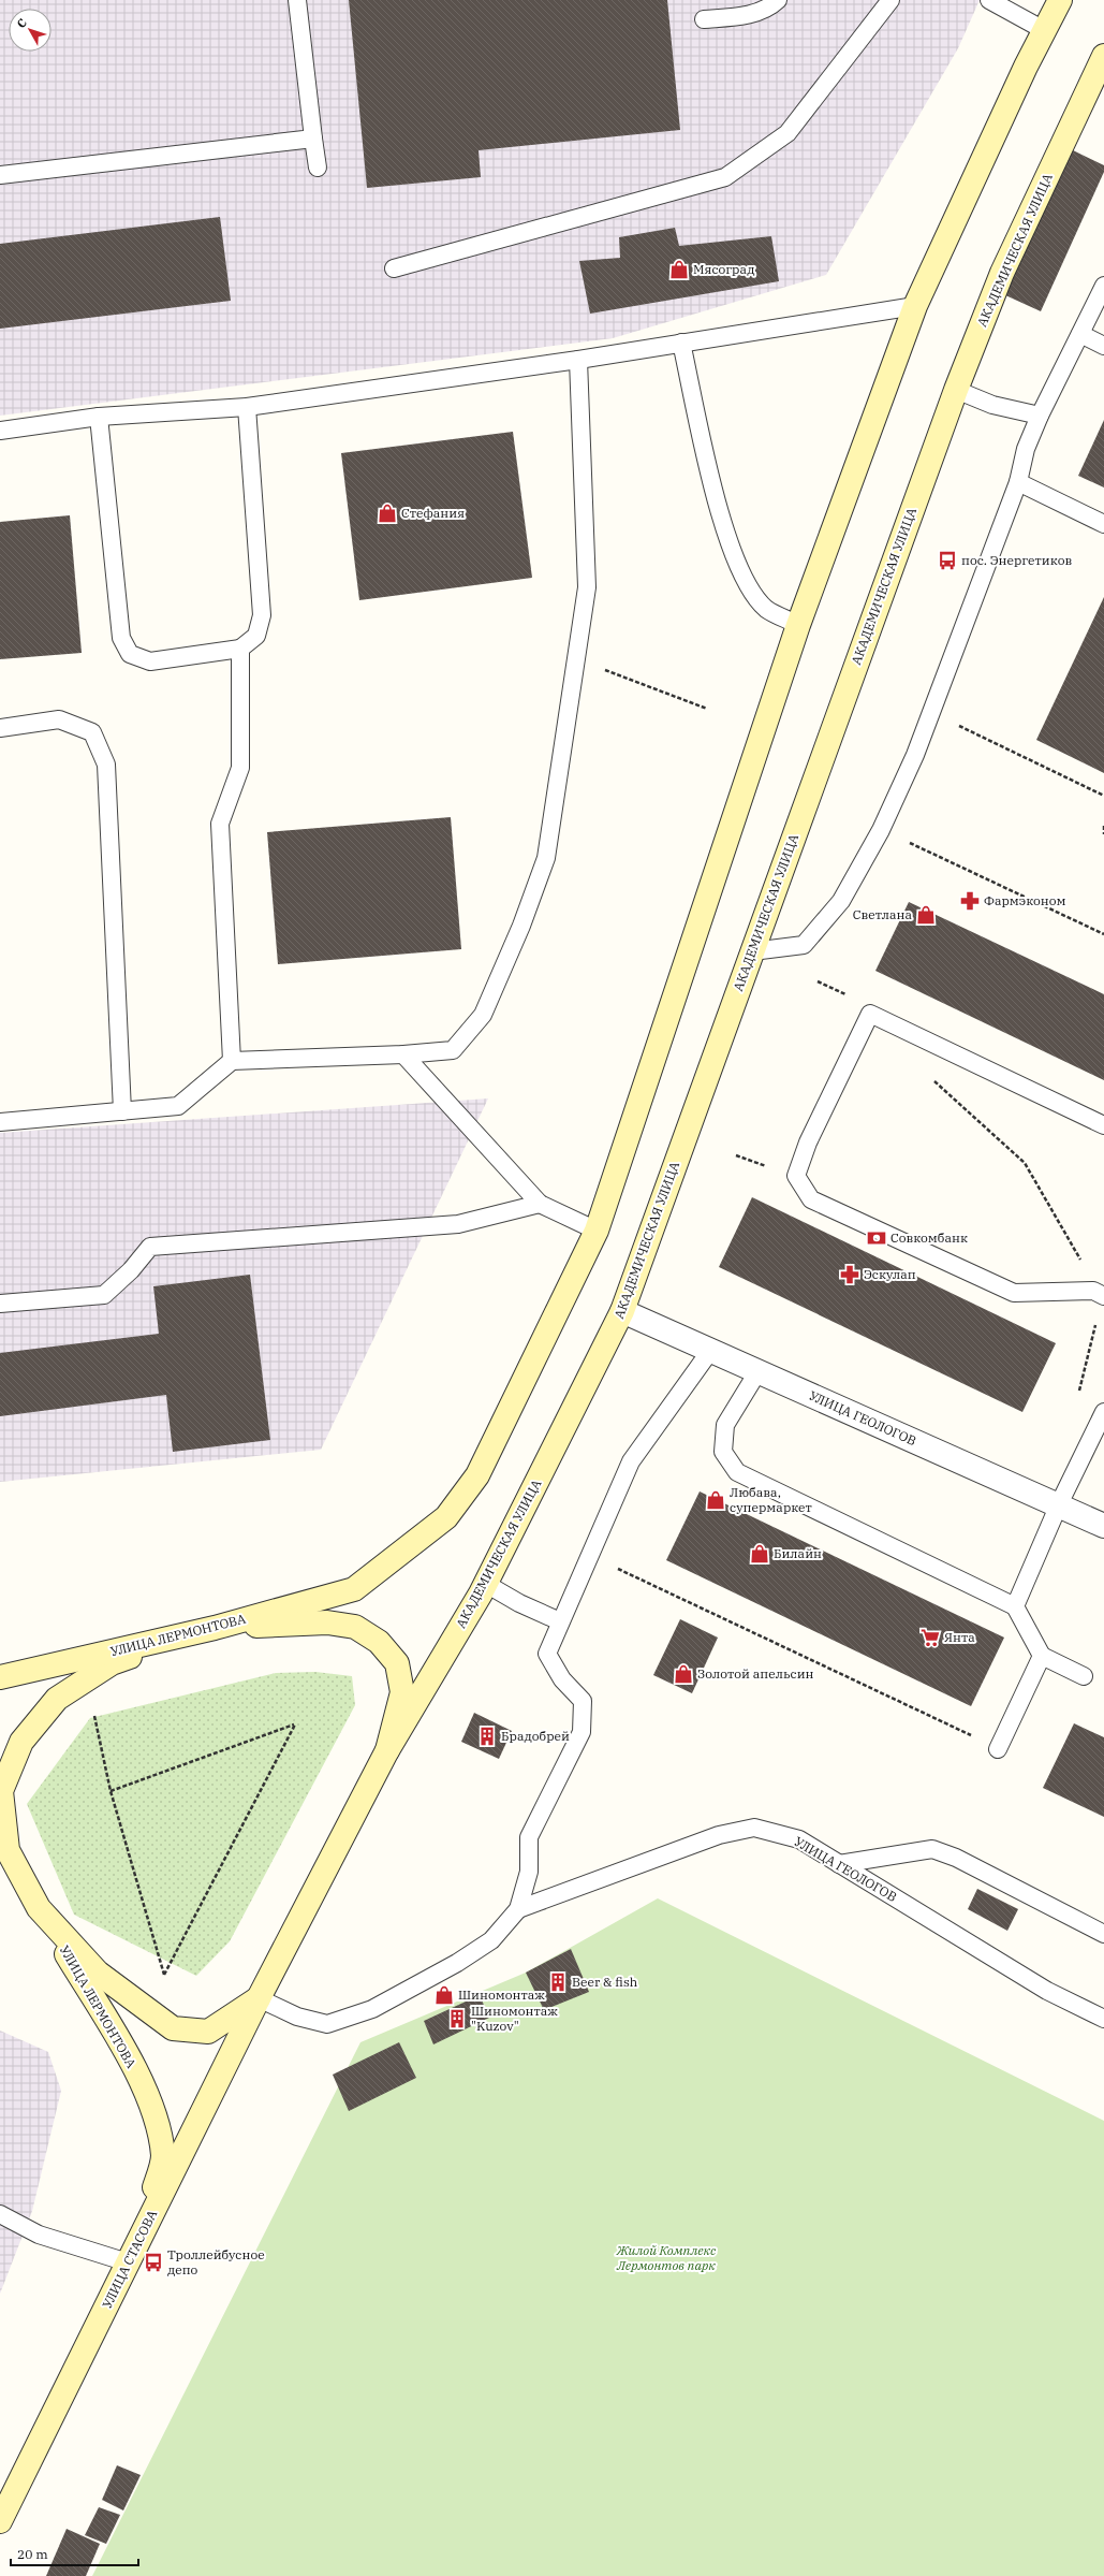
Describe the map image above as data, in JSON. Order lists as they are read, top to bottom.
{
  "streets": {
    "main road": ["АКАДЕМИЧЕСКАЯ УЛИЦА", "УЛИЦА ЛЕРМОНТОВА", "УЛИЦА СТАСОВА"],
    "street": ["УЛИЦА ГЕОЛОГОВ"]
  },
  "crossings": [
    ["АКАДЕМИЧЕСКАЯ УЛИЦА", "УЛИЦА ГЕОЛОГОВ"],
    ["АКАДЕМИЧЕСКАЯ УЛИЦА", "УЛИЦА СТАСОВА"],
    ["УЛИЦА ЛЕРМОНТОВА", "УЛИЦА СТАСОВА"]
  ],
  "parks": ["Жилой Комплекс Лермонтов парк"],
  "places": {
    "shop": [
      "Мясоград",
      "Стефания",
      "Светлана",
      "Любава, супермаркет",
      "Билайн",
      "Золотой апельсин",
      "Шиномонтаж"
    ],
    "bus stop": ["пос. Энергетиков", "Троллейбусное депо"],
    "pharmacy": ["Фармэконом", "Эскулап"],
    "bank": ["Совкомбанк"],
    "supermarket": ["Янта"],
    "building": ["Брадобрей", "Beer & fish", "Шиномонтаж \"Kuzov\""]
  },
  "scale_bar": "20 m",
  "north": "top left"
}
